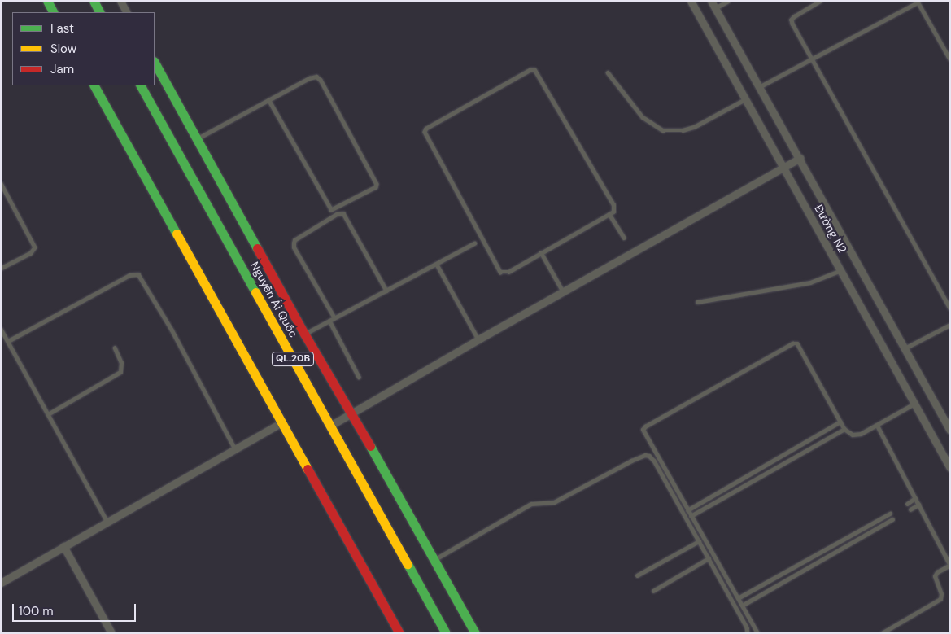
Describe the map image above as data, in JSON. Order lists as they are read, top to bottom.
{
  "streets": {
    "main road": ["Nguyễn Ái Quốc", "QL.20B"],
    "street": ["Đường N2"]
  },
  "legend": ["Fast", "Slow", "Jam"],
  "scale_bar": "100 m"
}
